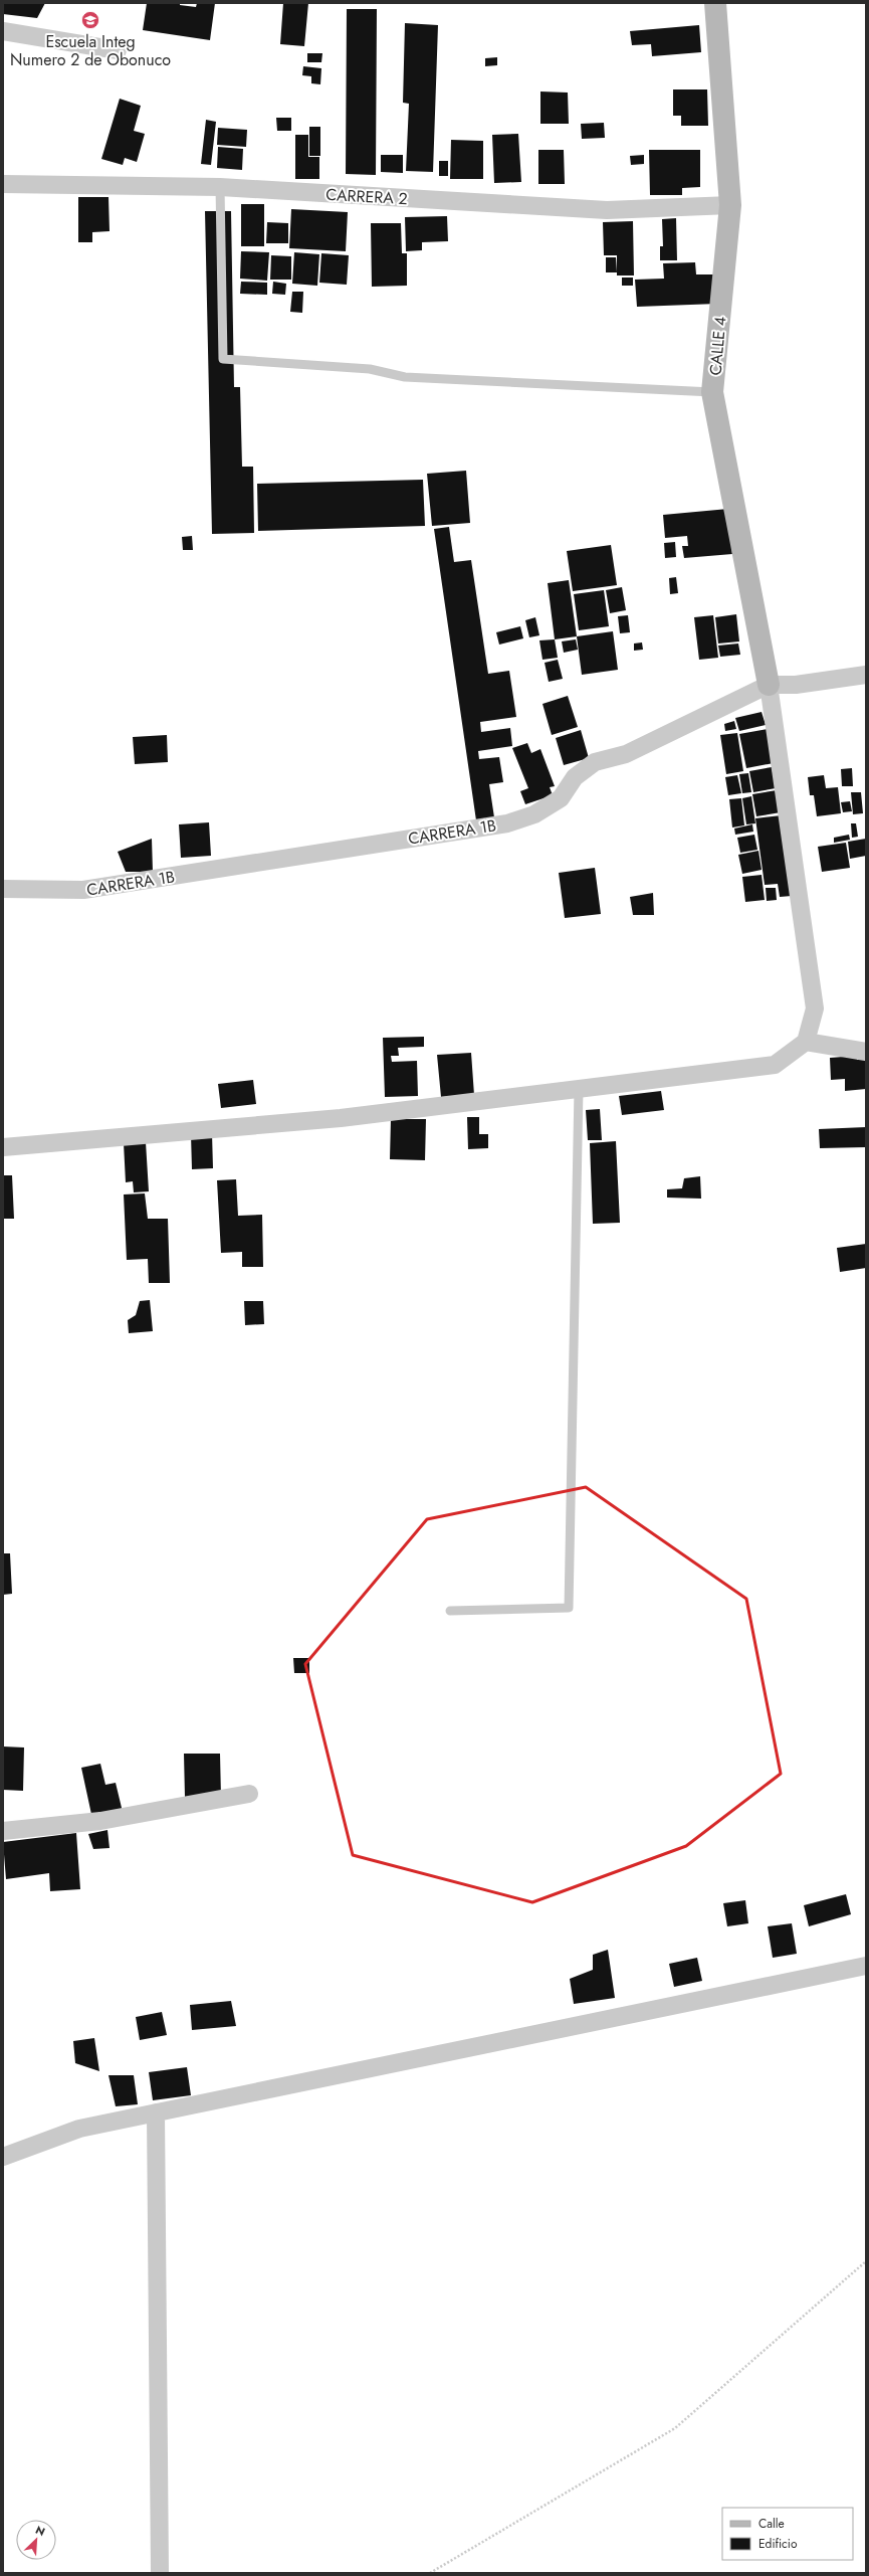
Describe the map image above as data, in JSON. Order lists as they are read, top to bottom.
{
  "streets": {
    "street": ["CARRERA 2", "CALLE 4", "CARRERA 1B"]
  },
  "crossings": [
    ["CARRERA 2", "CALLE 4"],
    ["CALLE 4", "CARRERA 1B"]
  ],
  "places": {
    "school or university": ["Escuela Integ Numero 2 de Obonuco"]
  },
  "legend": ["Calle", "Edificio"],
  "north": "top right"
}
